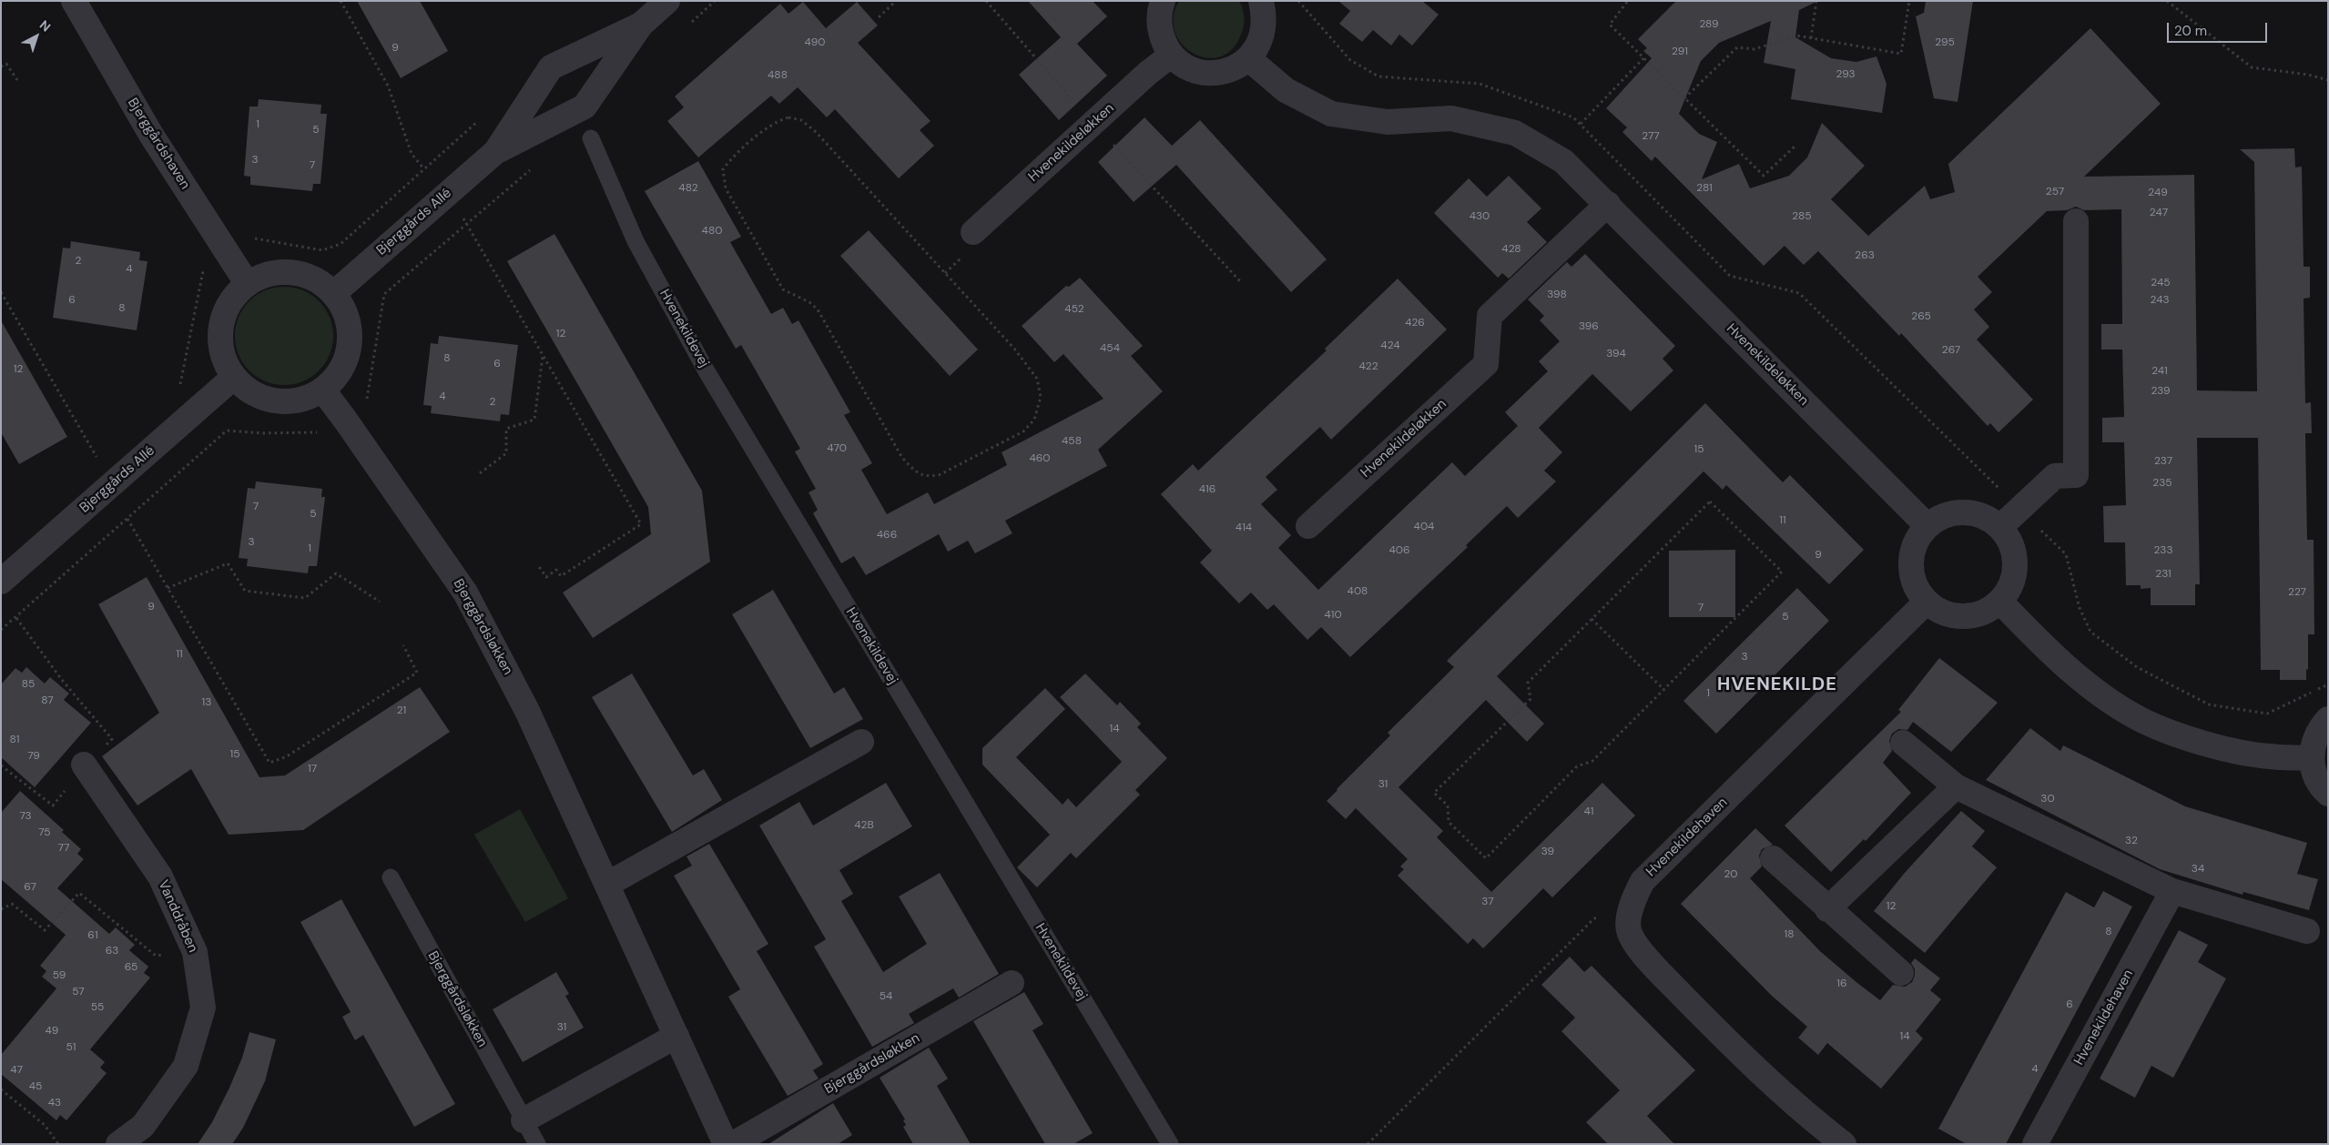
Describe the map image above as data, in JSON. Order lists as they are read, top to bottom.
{
  "streets": {
    "street": [
      "Hvenekildeløkken",
      "Bjerggårdshaven",
      "Bjerggårds Allé",
      "Bjerggårdsløkken",
      "Hvenekildehaven",
      "Vanddråben"
    ],
    "lane": ["Hvenekildevej"]
  },
  "crossings": [
    ["Hvenekildeløkken", "Hvenekildehaven"],
    ["Bjerggårdshaven", "Bjerggårds Allé"],
    ["Bjerggårdshaven", "Bjerggårdsløkken"],
    ["Bjerggårds Allé", "Bjerggårdsløkken"]
  ],
  "districts": ["HVENEKILDE"],
  "house_numbers": [
    "289",
    "490",
    "295",
    "9",
    "291",
    "293",
    "488",
    "1",
    "5",
    "277",
    "3",
    "7",
    "482",
    "281",
    "257",
    "249",
    "247",
    "430",
    "285",
    "480",
    "428",
    "263",
    "2",
    "4",
    "245",
    "398",
    "6",
    "243",
    "8",
    "452",
    "265",
    "426",
    "396",
    "12",
    "424",
    "454",
    "267",
    "394",
    "8",
    "6",
    "422",
    "12",
    "241",
    "239",
    "4",
    "2",
    "458",
    "470",
    "15",
    "460",
    "237",
    "235",
    "416",
    "7",
    "5",
    "11",
    "404",
    "414",
    "466",
    "3",
    "1",
    "406",
    "233",
    "9",
    "231",
    "408",
    "227",
    "9",
    "7",
    "410",
    "5",
    "11",
    "3",
    "85",
    "1",
    "87",
    "13",
    "21",
    "14",
    "81",
    "15",
    "79",
    "17",
    "31",
    "30",
    "41",
    "73",
    "42B",
    "75",
    "32",
    "77",
    "39",
    "34",
    "20",
    "67",
    "37",
    "12",
    "8",
    "18",
    "61",
    "63",
    "65",
    "59",
    "16",
    "57",
    "54",
    "6",
    "55",
    "31",
    "49",
    "14",
    "51",
    "4",
    "47",
    "45",
    "43"
  ],
  "scale_bar": "20 m",
  "north": "top right"
}
